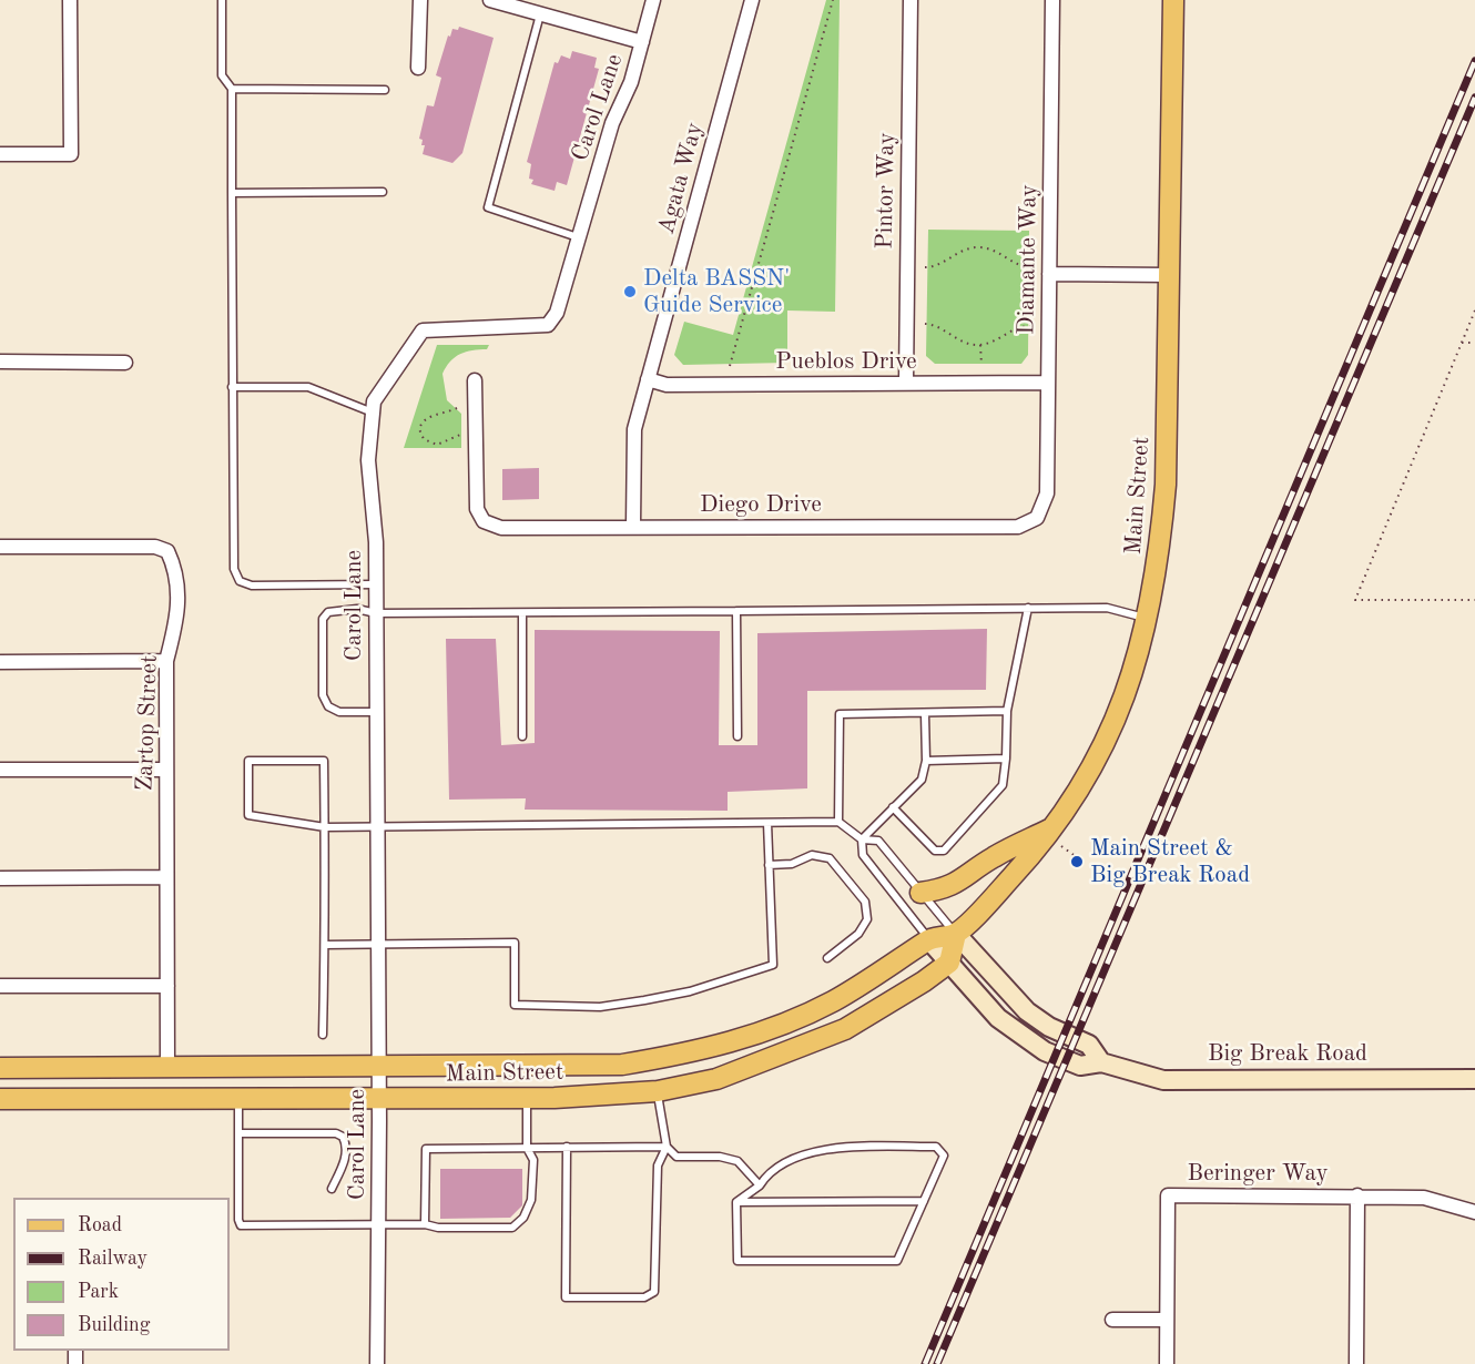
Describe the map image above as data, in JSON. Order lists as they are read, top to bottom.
{
  "streets": {
    "main road": ["Main Street"],
    "street": [
      "Carol Lane",
      "Agata Way",
      "Pintor Way",
      "Diamante Way",
      "Pueblos Drive",
      "Diego Drive",
      "Zartop Street",
      "Big Break Road",
      "Beringer Way"
    ]
  },
  "crossings": [
    ["Carol Lane", "Main Street"],
    ["Agata Way", "Pueblos Drive"],
    ["Agata Way", "Diego Drive"],
    ["Pintor Way", "Pueblos Drive"],
    ["Diamante Way", "Pueblos Drive"],
    ["Diamante Way", "Diego Drive"],
    ["Main Street", "Zartop Street"],
    ["Main Street", "Big Break Road"]
  ],
  "places": ["Delta BASSN' Guide Service", "Main Street & Big Break Road"],
  "legend": [
    "Road",
    "Railway",
    "Park",
    "Building"
  ]
}
